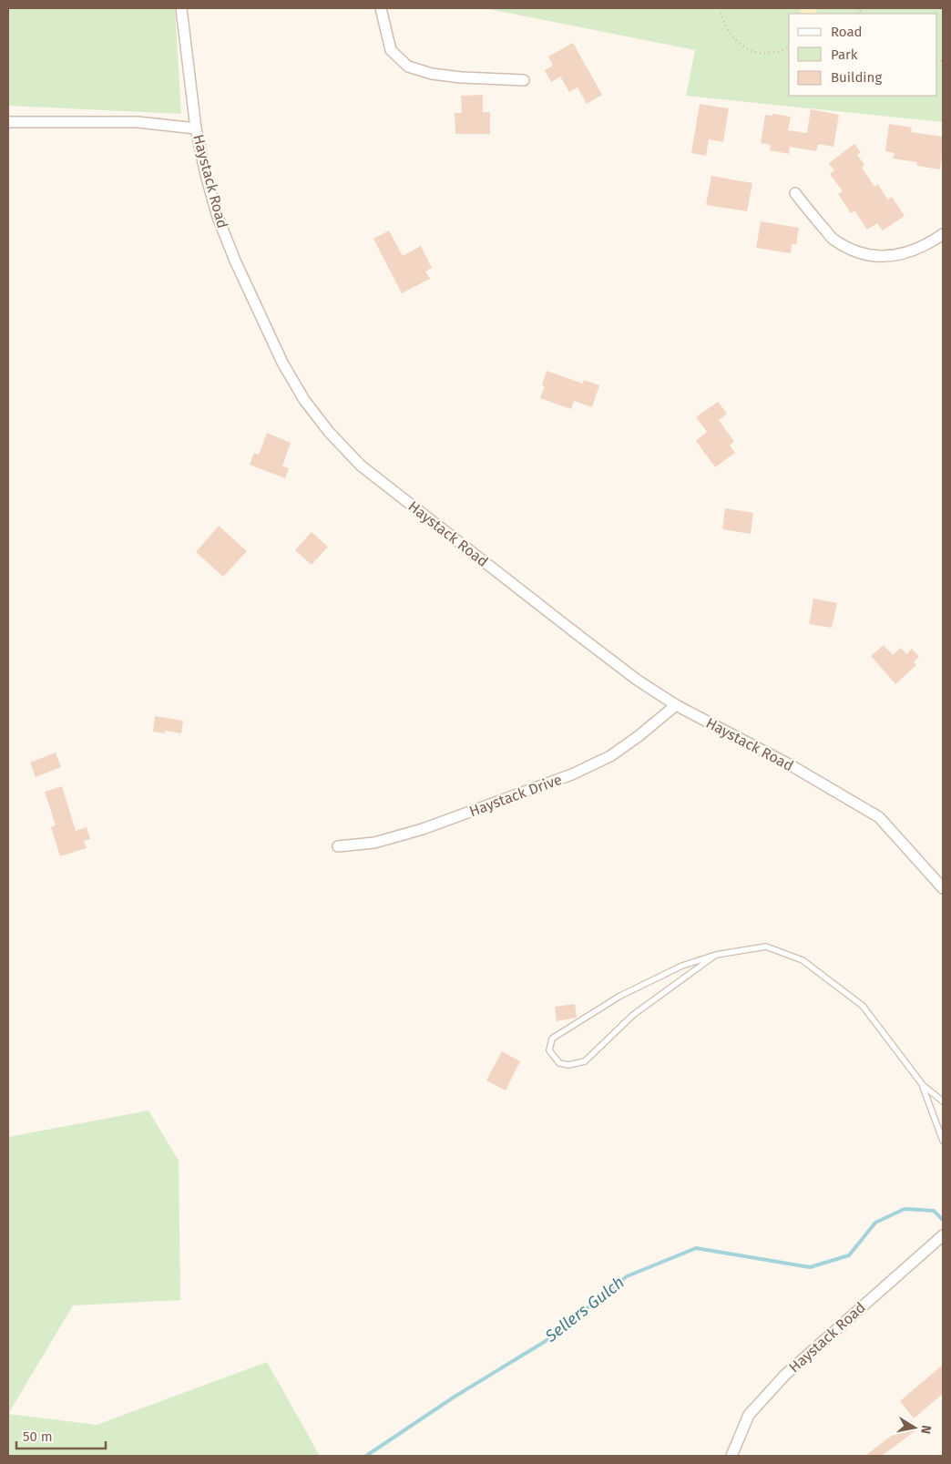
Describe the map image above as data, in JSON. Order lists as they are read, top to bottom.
{
  "streets": {
    "street": ["Haystack Road", "Haystack Drive"]
  },
  "crossings": [
    ["Haystack Road", "Haystack Drive"]
  ],
  "water": ["Sellers Gulch"],
  "legend": ["Road", "Park", "Building"],
  "scale_bar": "50 m",
  "north": "right"
}
